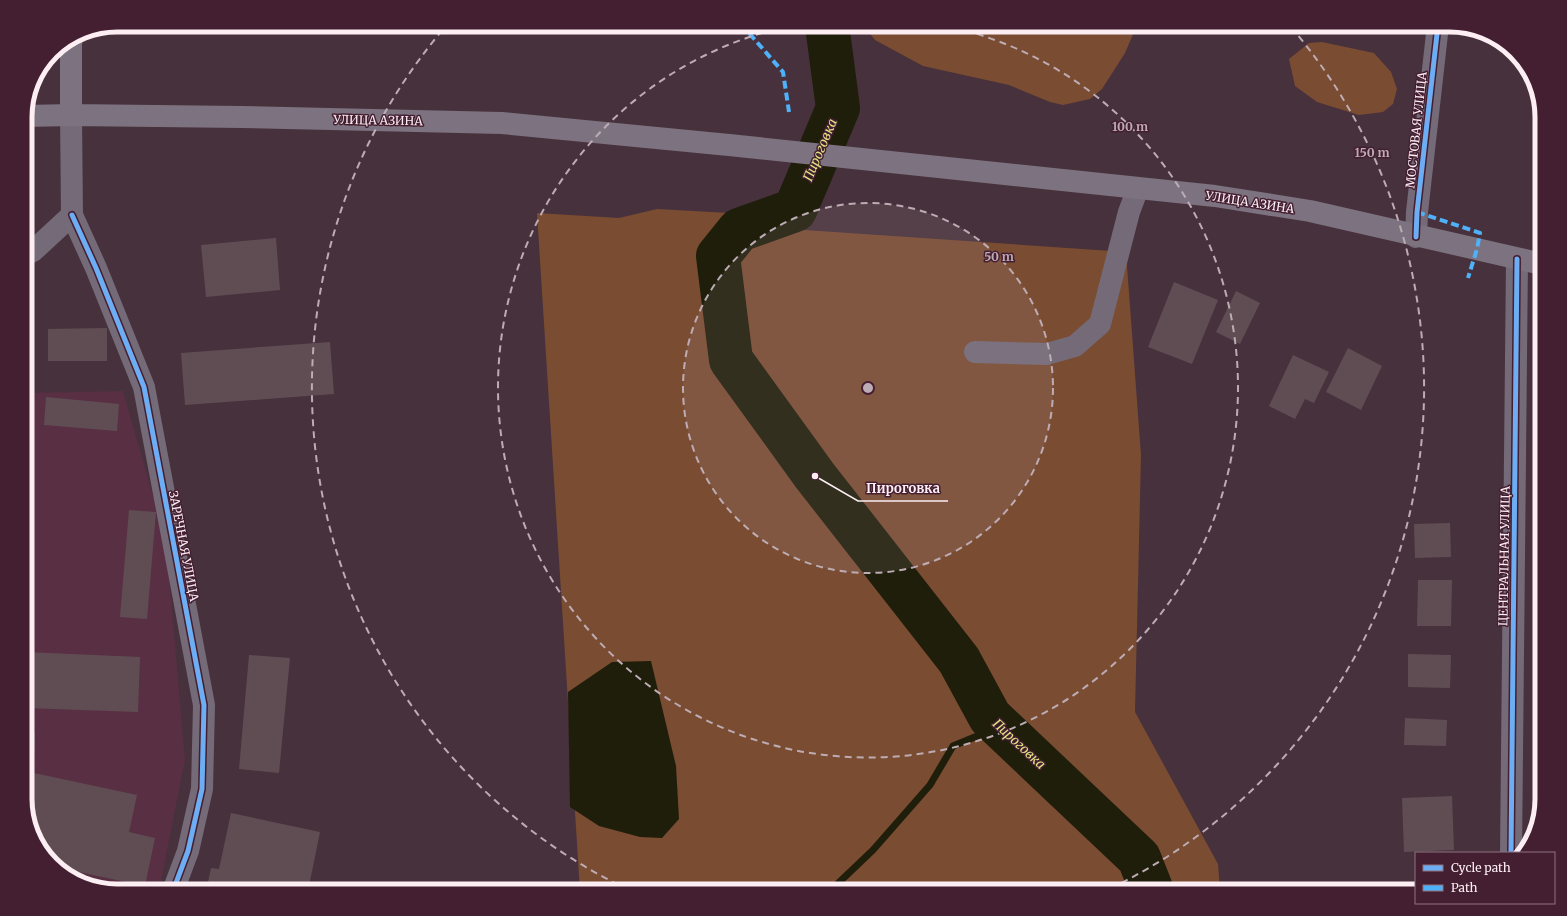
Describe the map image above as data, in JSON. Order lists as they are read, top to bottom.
{
  "streets": {
    "main road": ["УЛИЦА АЗИНА"],
    "street": ["МОСТОВАЯ УЛИЦА", "ЗАРЕЧНАЯ УЛИЦА", "ЦЕНТРАЛЬНАЯ УЛИЦА"]
  },
  "crossings": [
    ["УЛИЦА АЗИНА", "МОСТОВАЯ УЛИЦА"],
    ["УЛИЦА АЗИНА", "ЦЕНТРАЛЬНАЯ УЛИЦА"]
  ],
  "water": ["Пироговка"],
  "places": ["Пироговка"],
  "legend": ["Cycle path", "Path"],
  "rings": ["100 m", "150 m", "50 m"]
}
